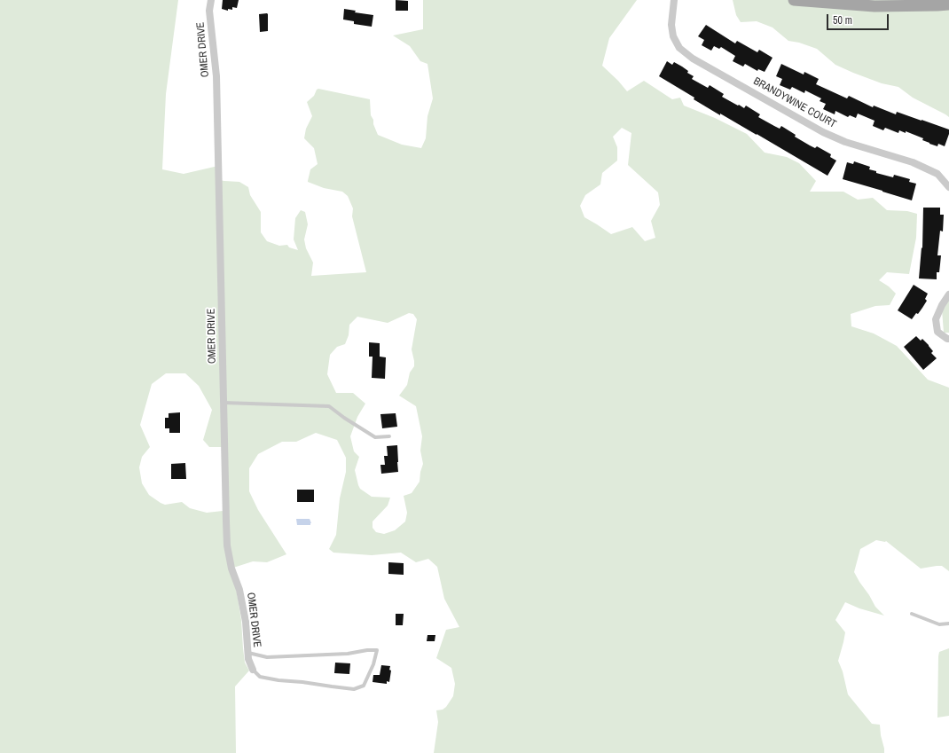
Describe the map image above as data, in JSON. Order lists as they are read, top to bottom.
{
  "streets": {
    "street": ["OMER DRIVE", "BRANDYWINE COURT"]
  },
  "scale_bar": "50 m"
}
